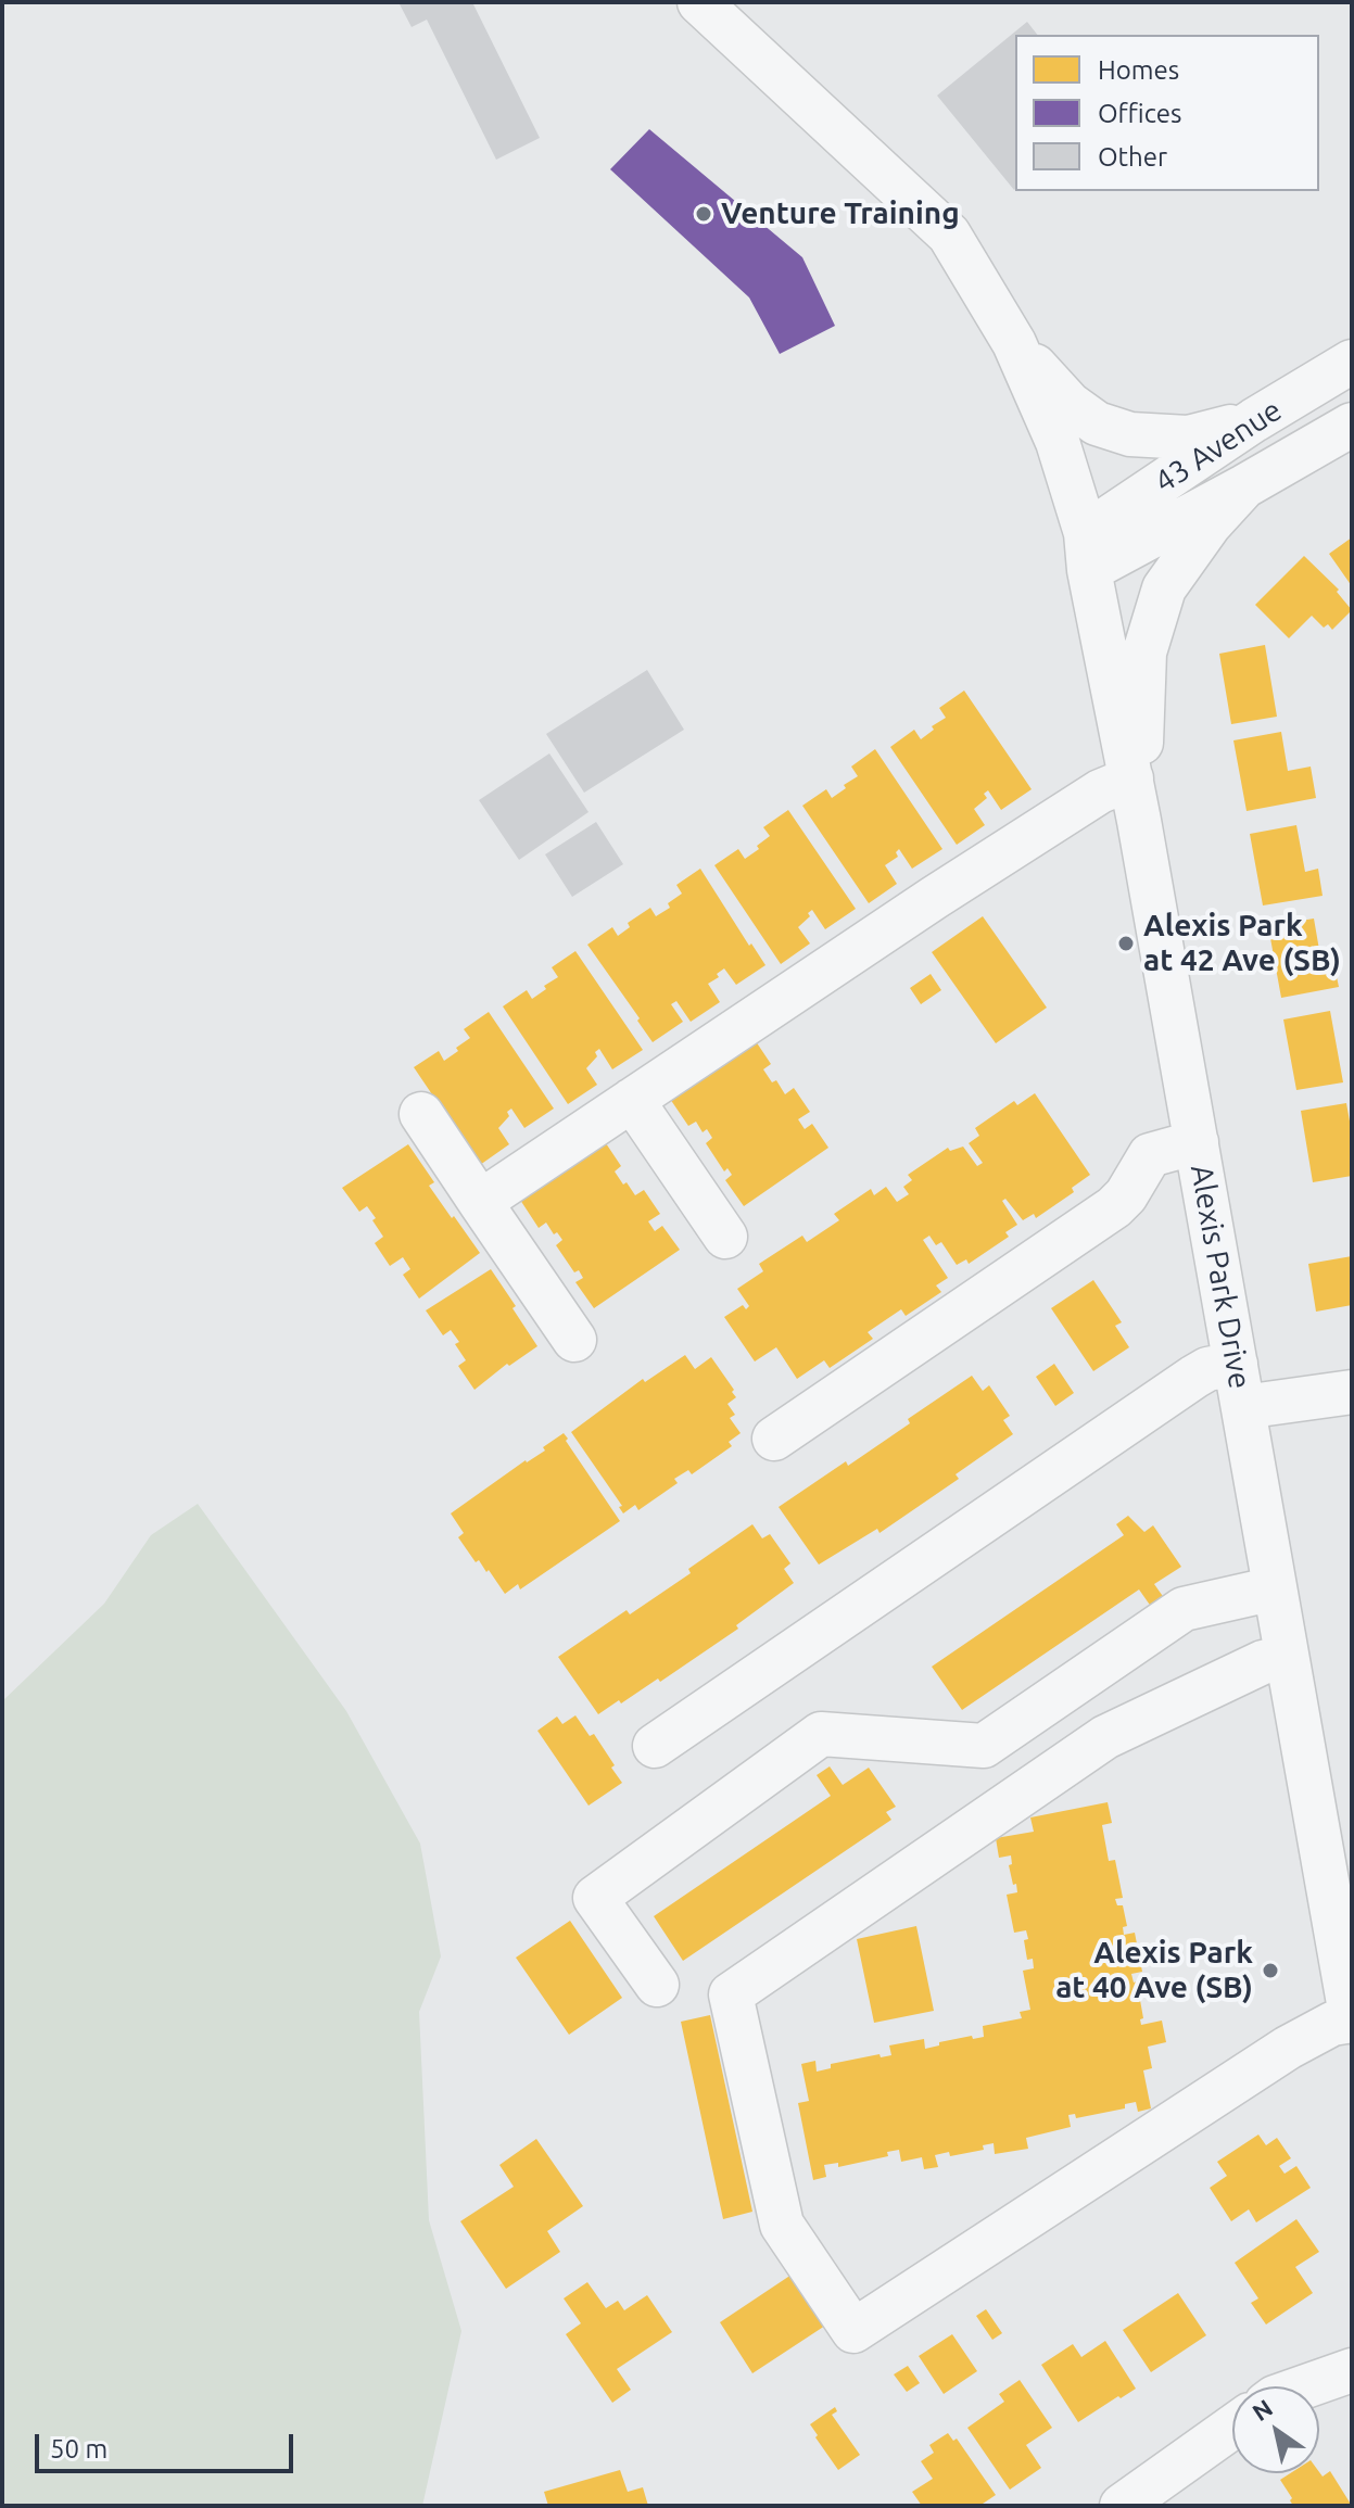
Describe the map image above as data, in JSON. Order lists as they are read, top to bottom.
{
  "streets": {
    "street": ["43 Avenue", "Alexis Park Drive"]
  },
  "crossings": [
    ["43 Avenue", "Alexis Park Drive"]
  ],
  "places": ["Venture Training", "Alexis Park at 42 Ave (SB)", "Alexis Park at 40 Ave (SB)"],
  "legend": ["Homes", "Offices", "Other"],
  "scale_bar": "50 m",
  "north": "top left"
}
